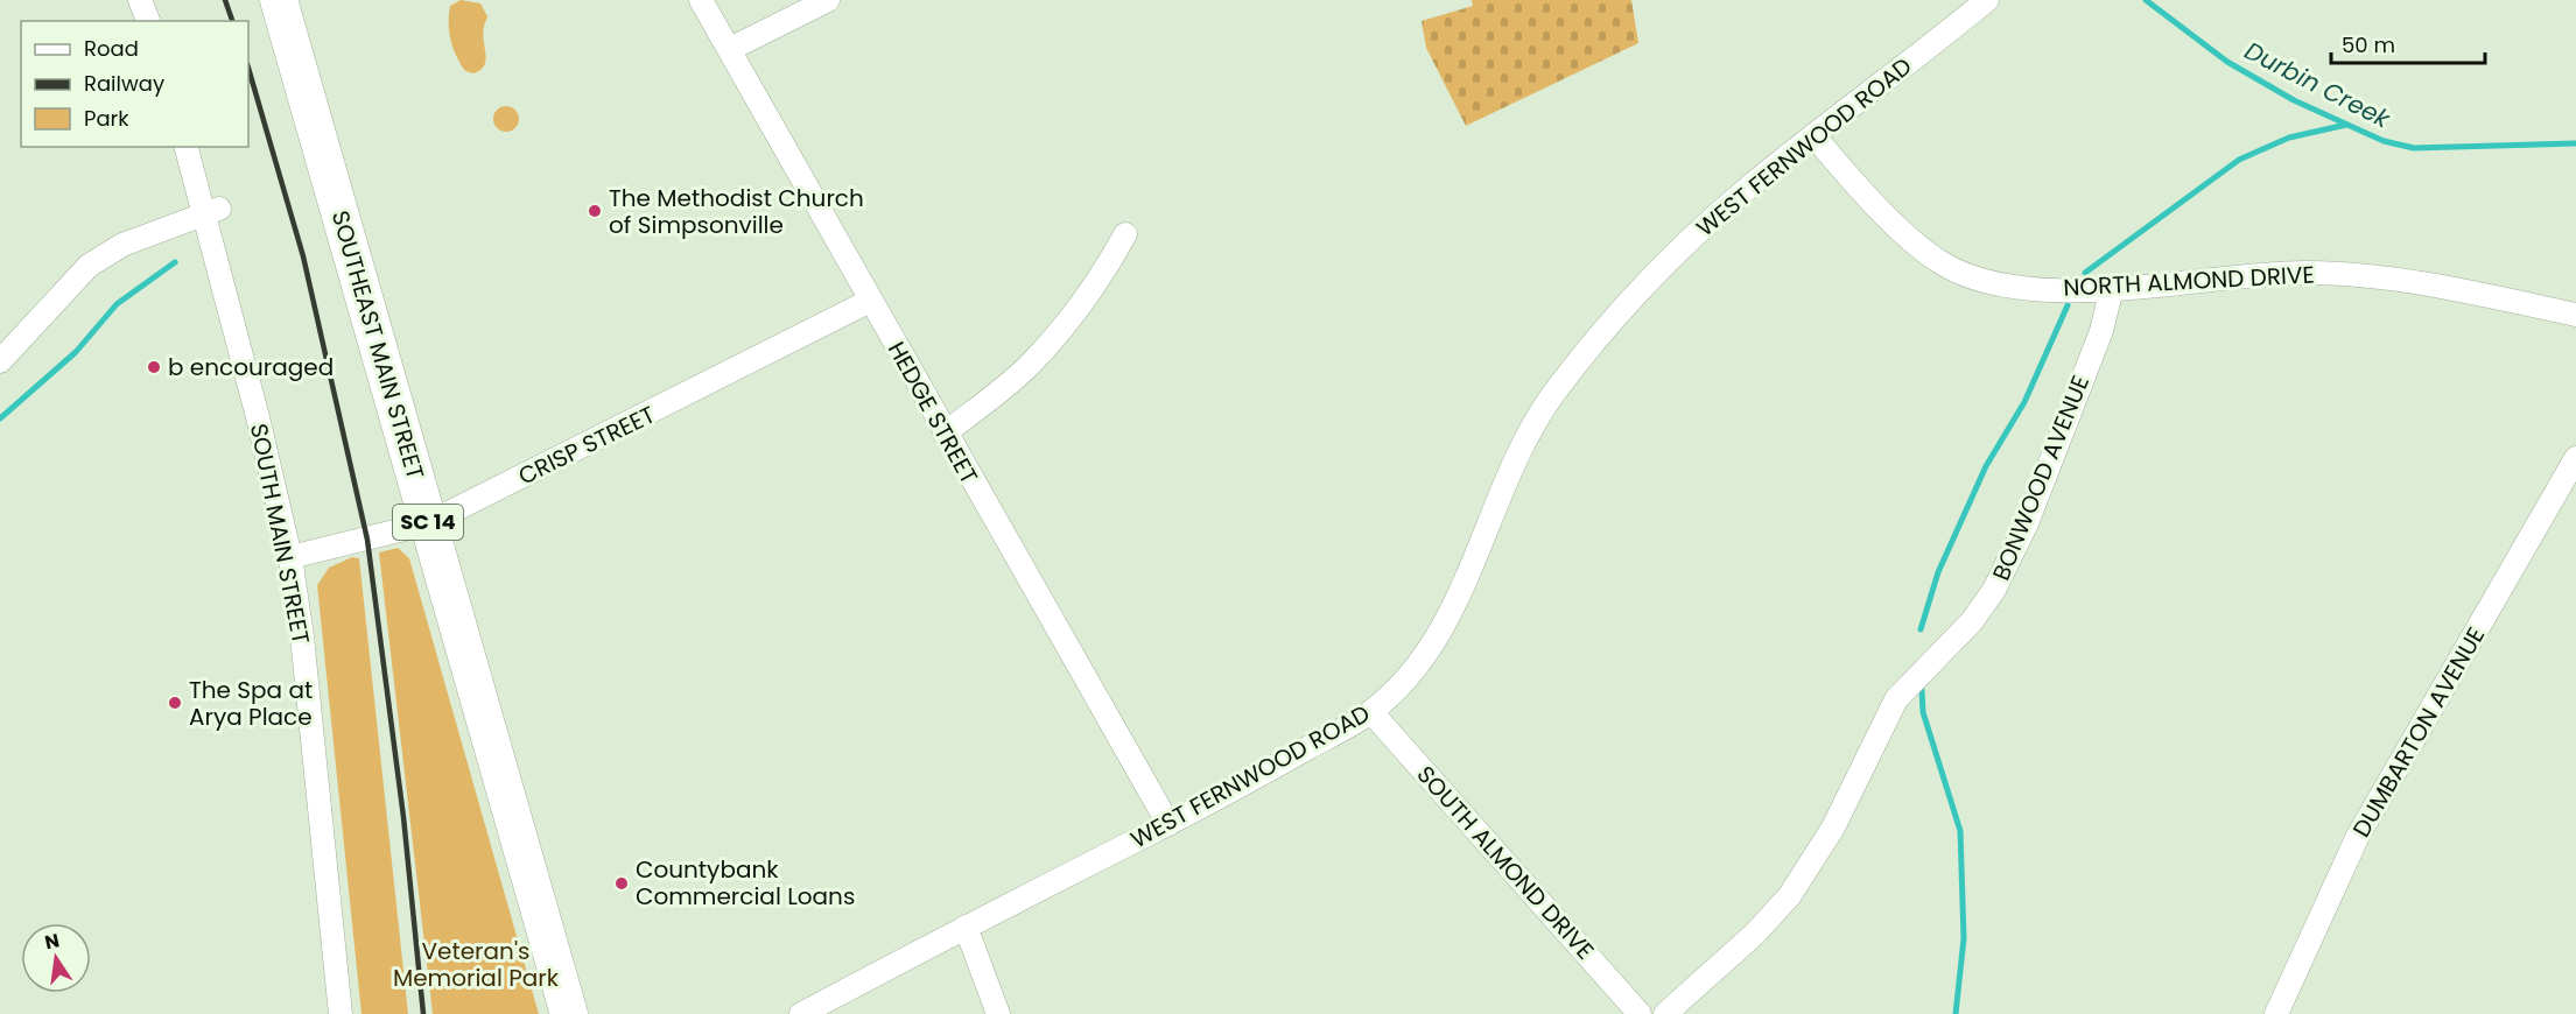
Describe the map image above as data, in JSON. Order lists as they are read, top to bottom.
{
  "streets": {
    "main road": ["SOUTHEAST MAIN STREET", "SC 14"],
    "street": [
      "WEST FERNWOOD ROAD",
      "NORTH ALMOND DRIVE",
      "HEDGE STREET",
      "CRISP STREET",
      "BONWOOD AVENUE",
      "SOUTH MAIN STREET",
      "DUMBARTON AVENUE",
      "SOUTH ALMOND DRIVE"
    ]
  },
  "crossings": [
    ["WEST FERNWOOD ROAD", "NORTH ALMOND DRIVE"],
    ["WEST FERNWOOD ROAD", "HEDGE STREET"],
    ["WEST FERNWOOD ROAD", "SOUTH ALMOND DRIVE"],
    ["NORTH ALMOND DRIVE", "BONWOOD AVENUE"],
    ["SOUTHEAST MAIN STREET", "CRISP STREET"],
    ["HEDGE STREET", "CRISP STREET"],
    ["CRISP STREET", "SOUTH MAIN STREET"]
  ],
  "water": ["Durbin Creek"],
  "parks": ["Veteran's Memorial Park"],
  "places": [
    "The Methodist Church of Simpsonville",
    "b encouraged",
    "The Spa at Arya Place",
    "Countybank Commercial Loans"
  ],
  "legend": ["Road", "Railway", "Park"],
  "scale_bar": "50 m",
  "north": "top"
}
